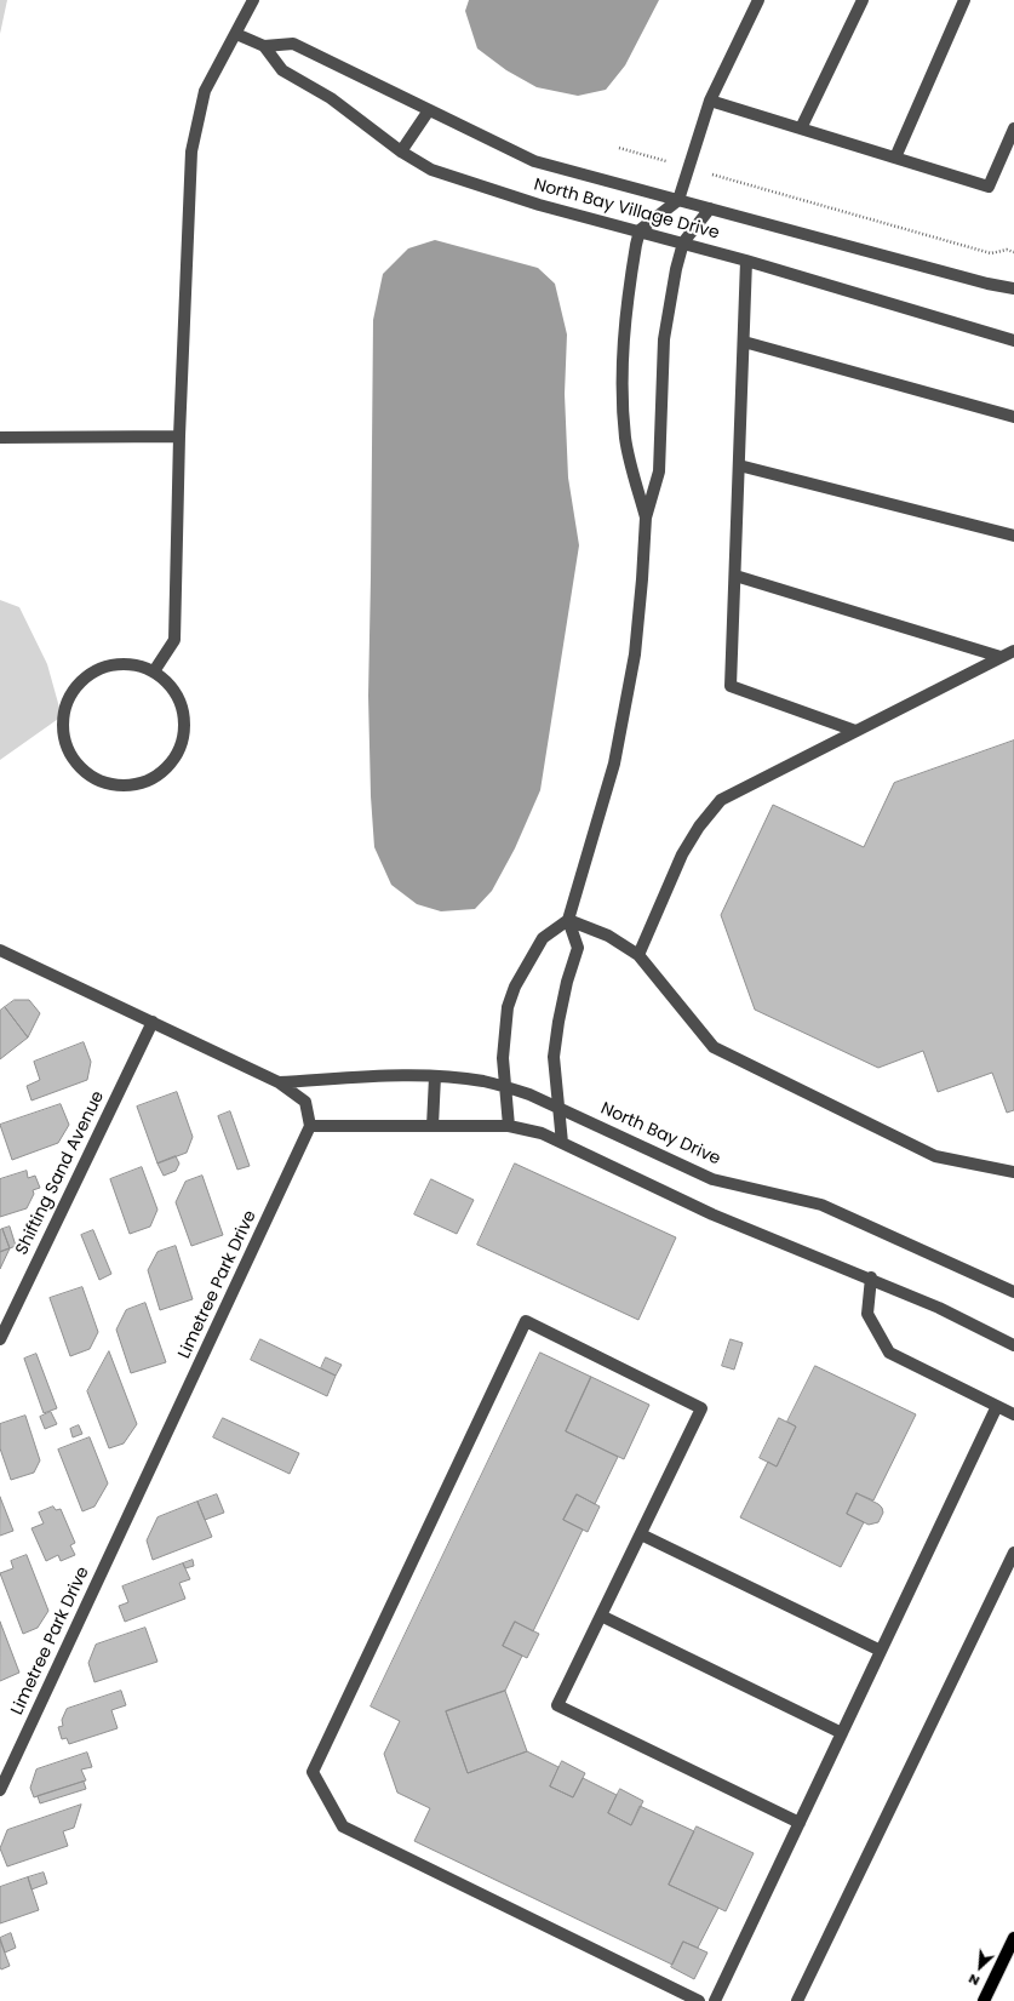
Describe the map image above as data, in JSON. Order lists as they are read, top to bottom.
{
  "streets": {
    "street": [
      "North Bay Village Drive",
      "North Bay Drive",
      "Shifting Sand Avenue",
      "Limetree Park Drive"
    ]
  },
  "north": "bottom left"
}
